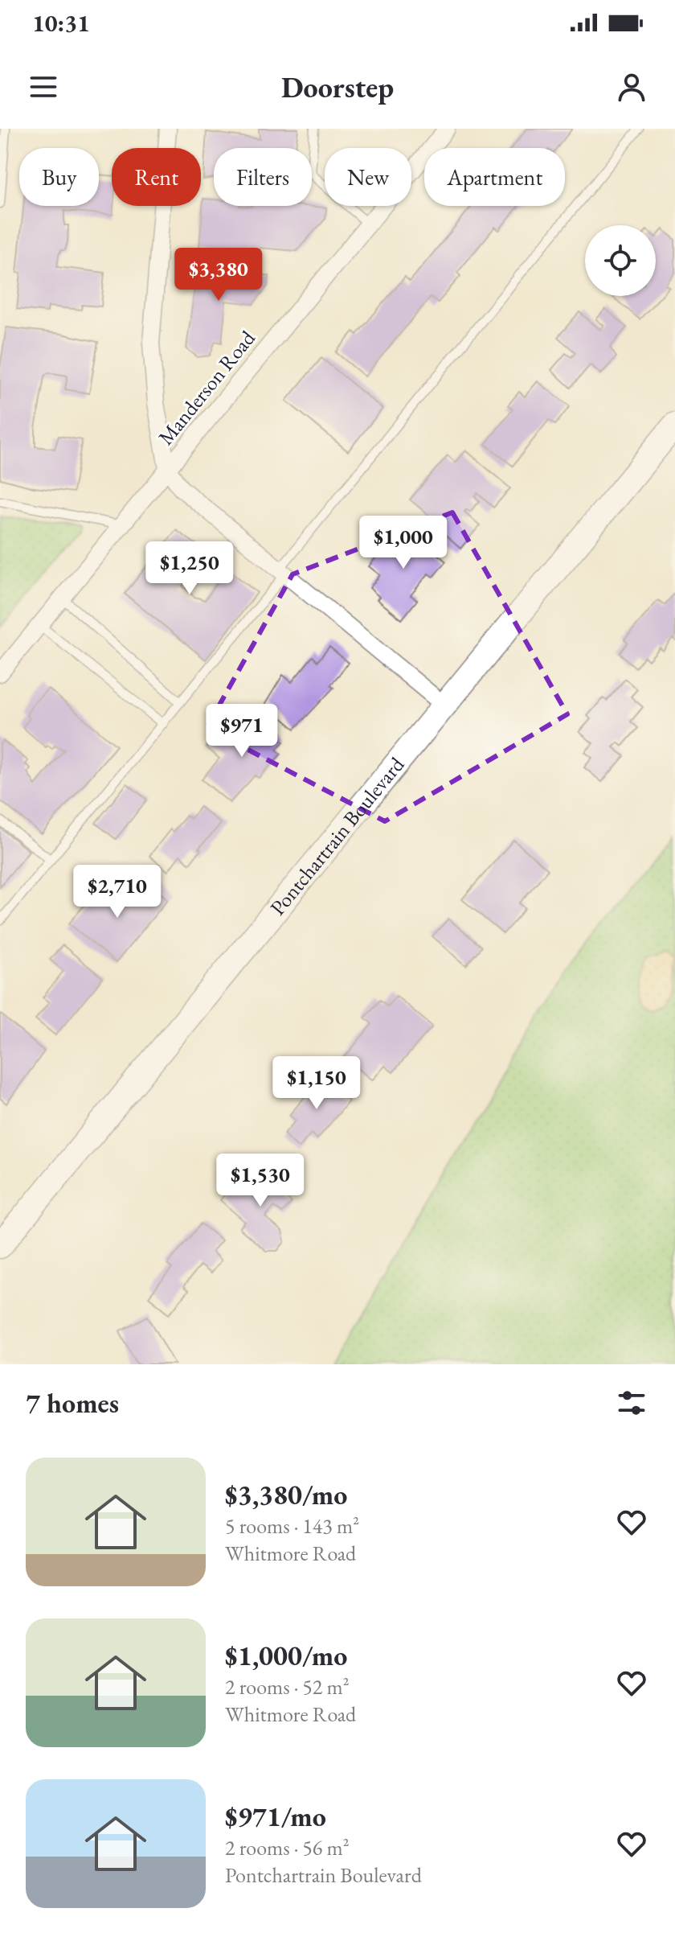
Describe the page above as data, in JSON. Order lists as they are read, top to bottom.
{
  "streets": {
    "street": ["Manderson Road", "Pontchartrain Boulevard"]
  },
  "page": {
    "status": "10:31",
    "header": "Doorstep",
    "chip": [
      "Buy",
      "Rent",
      "Filters",
      "New",
      "Apartment"
    ],
    "price": [
      "$3,380",
      "$1,000",
      "$1,250",
      "$971",
      "$2,710",
      "$1,150",
      "$1,530"
    ],
    "heading": "7 homes",
    "list": [
      {
        "name": "$3,380/mo",
        "note": "5 rooms · 143 m² · Whitmore Road"
      },
      {
        "name": "$1,000/mo",
        "note": "2 rooms · 52 m² · Whitmore Road"
      },
      {
        "name": "$971/mo",
        "note": "2 rooms · 56 m² · Pontchartrain Boulevard"
      }
    ]
  }
}
